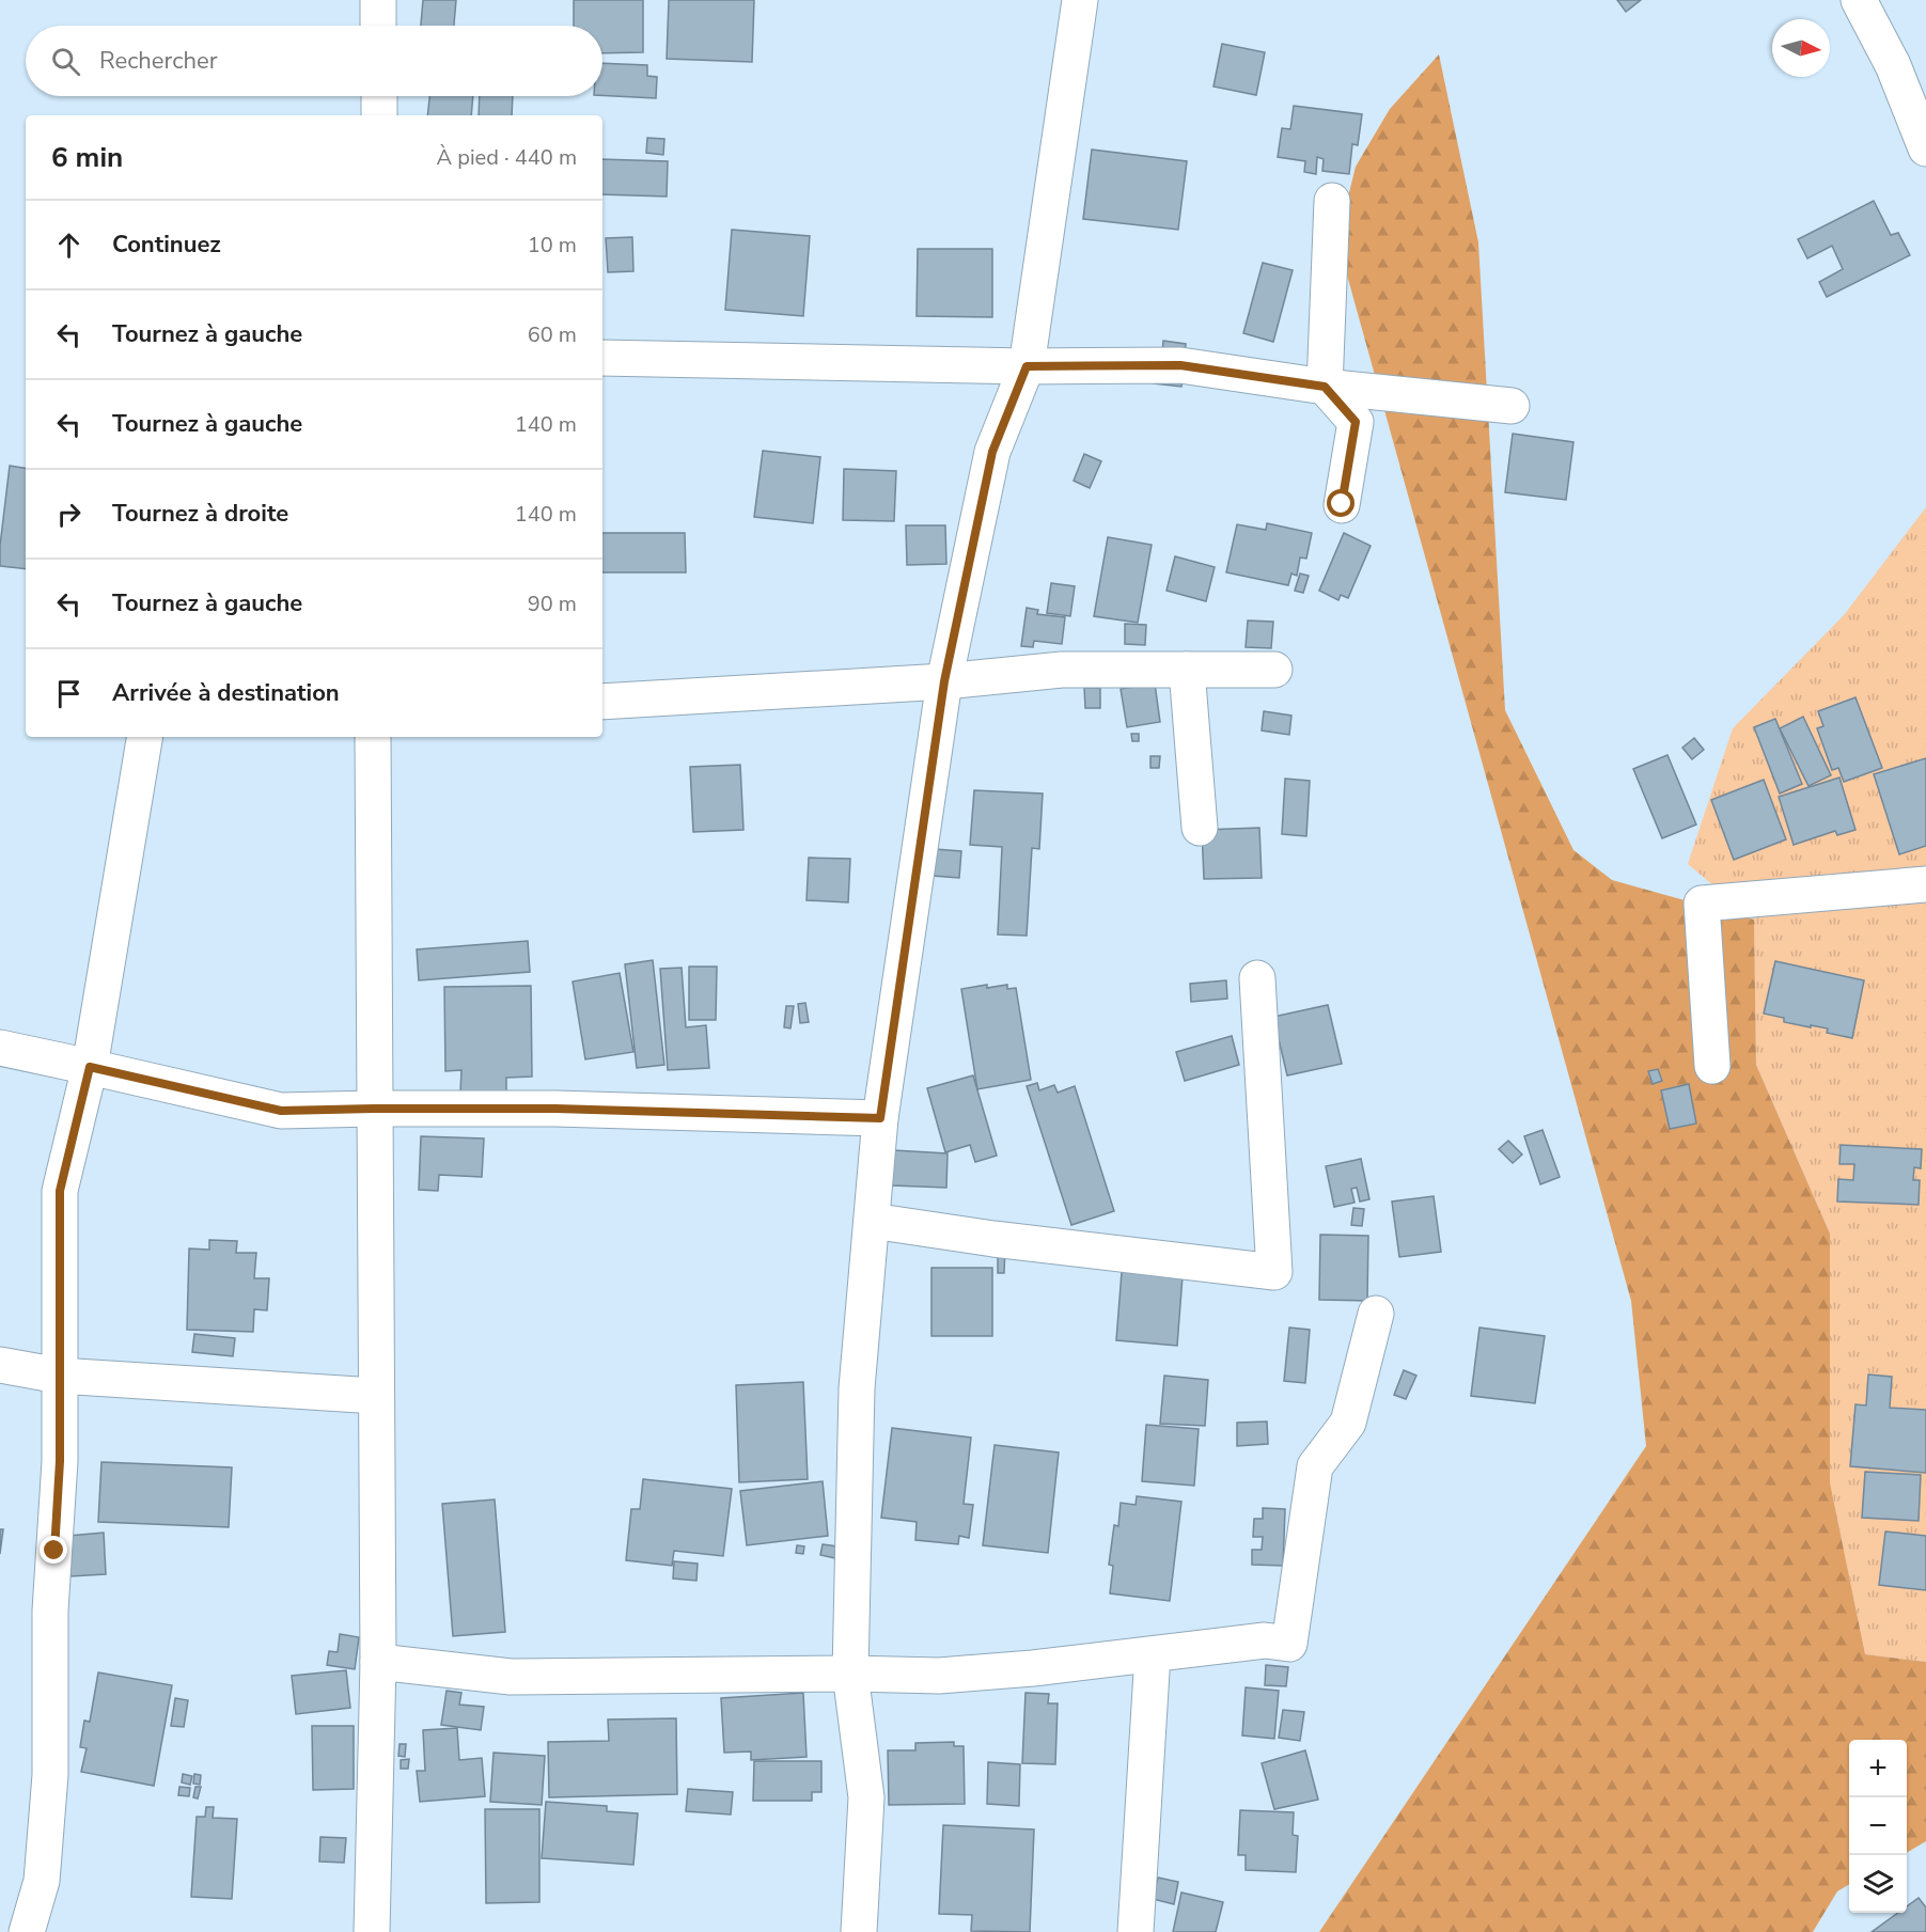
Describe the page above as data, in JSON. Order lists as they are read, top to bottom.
{
  "north": "right",
  "page": {
    "search": "Rechercher",
    "heading": ["6 min", "À pied · 440 m"],
    "list": [
      ["Continuez", "10 m"],
      ["Tournez à gauche", "60 m"],
      ["Tournez à gauche", "140 m"],
      ["Tournez à droite", "140 m"],
      ["Tournez à gauche", "90 m"],
      "Arrivée à destination"
    ],
    "map_buttons": ["+", "−"]
  }
}
